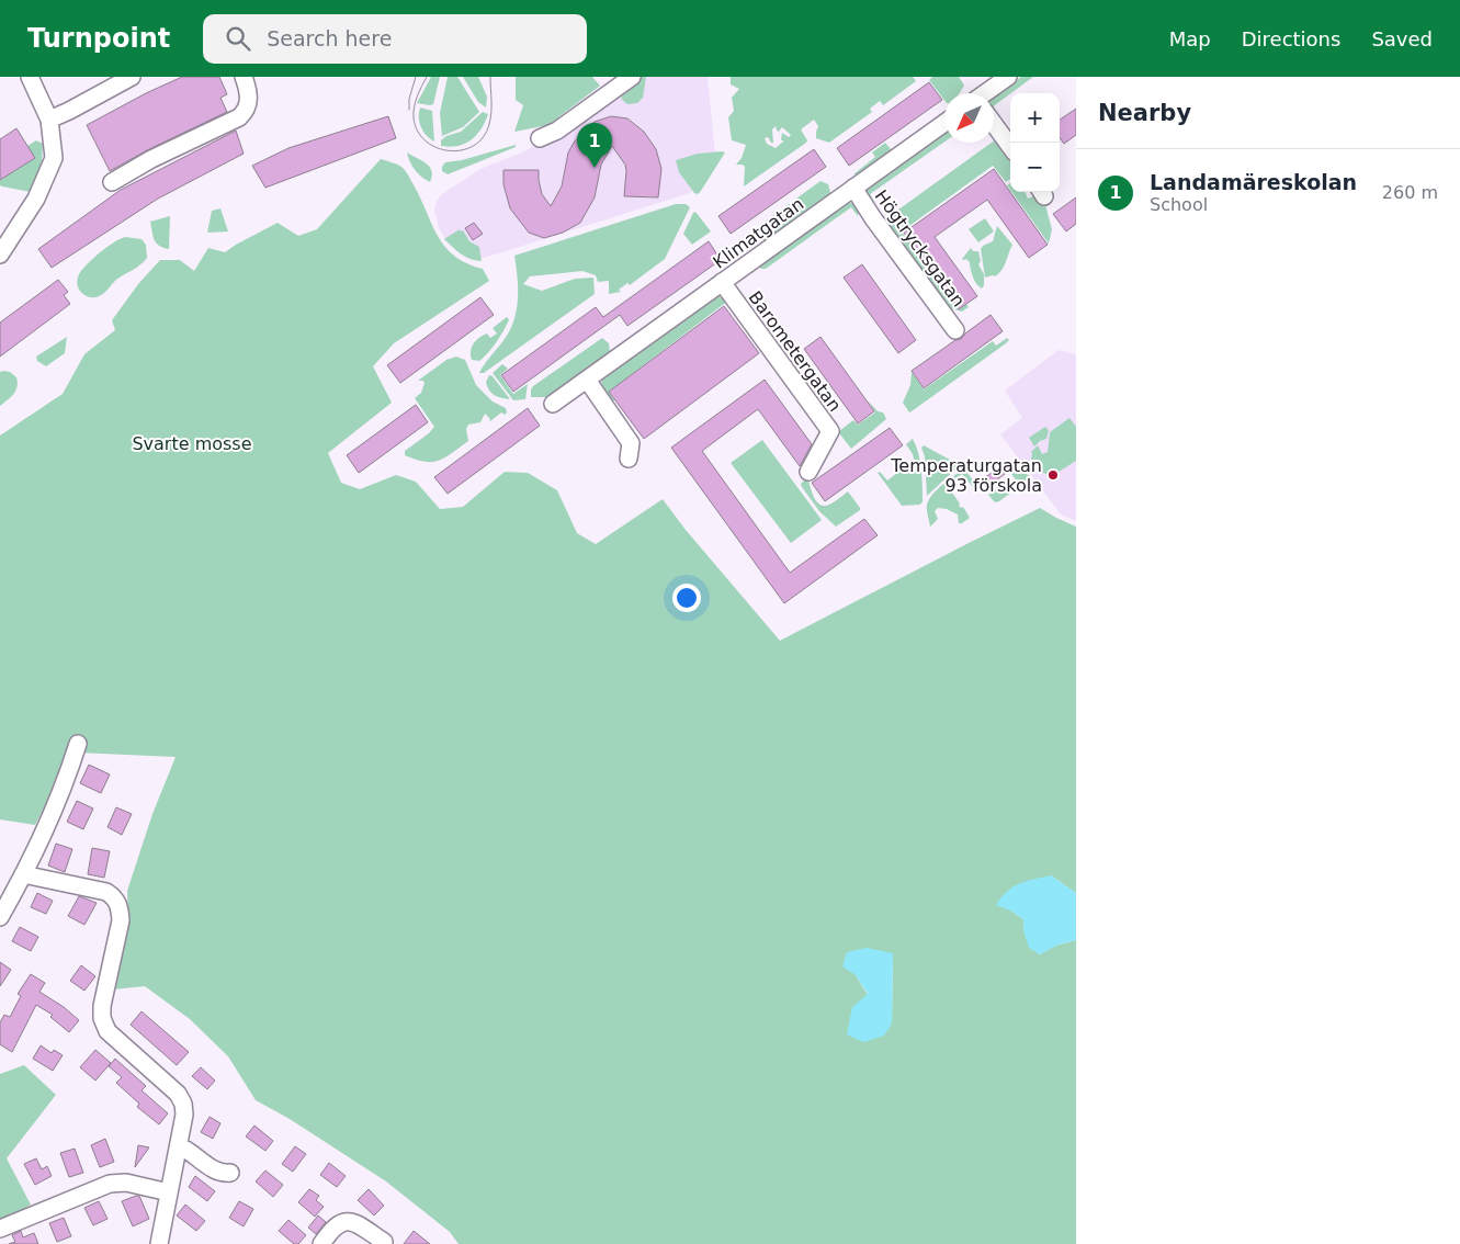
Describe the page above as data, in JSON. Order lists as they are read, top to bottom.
{
  "streets": {
    "street": ["Klimatgatan", "Högtrycksgatan", "Barometergatan"]
  },
  "crossings": [
    ["Klimatgatan", "Högtrycksgatan"],
    ["Klimatgatan", "Barometergatan"]
  ],
  "parks": ["Svarte mosse"],
  "places": ["Temperaturgatan 93 förskola"],
  "north": "bottom left",
  "page": {
    "header": "Turnpoint",
    "search": "Search here",
    "nav": ["Map", "Directions", "Saved"],
    "heading": "Nearby",
    "map_buttons": ["+", "−"],
    "pins": "1",
    "list": [
      {
        "mark": "1",
        "name": "Landamäreskolan",
        "note": "School",
        "value": "260 m"
      }
    ]
  }
}
